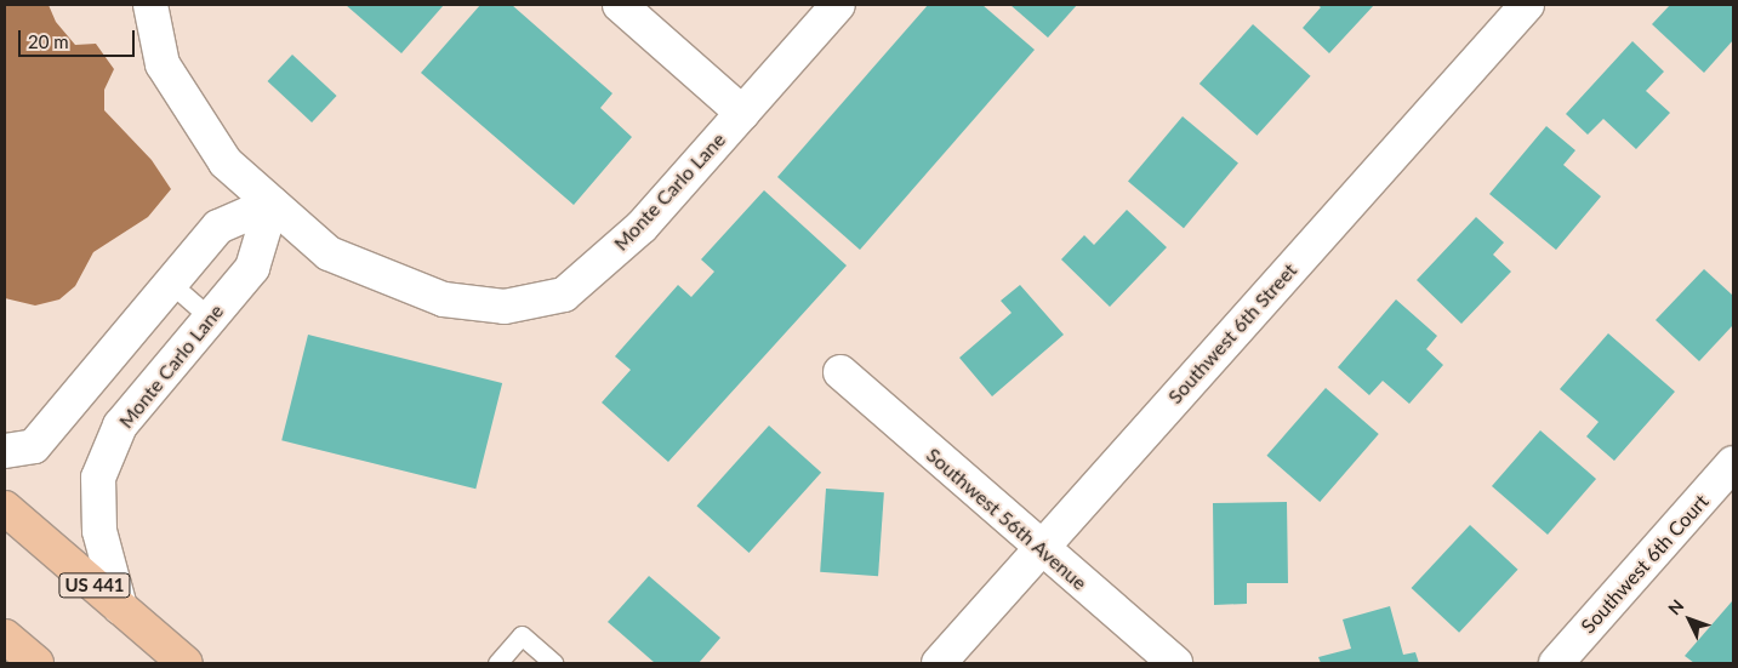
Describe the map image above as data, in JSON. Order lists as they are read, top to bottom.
{
  "streets": {
    "main road": ["US 441"],
    "street": [
      "Monte Carlo Lane",
      "Southwest 6th Street",
      "Southwest 56th Avenue",
      "Southwest 6th Court"
    ]
  },
  "crossings": [
    ["Monte Carlo Lane", "US 441"],
    ["Southwest 6th Street", "Southwest 56th Avenue"]
  ],
  "scale_bar": "20 m",
  "north": "top left"
}
